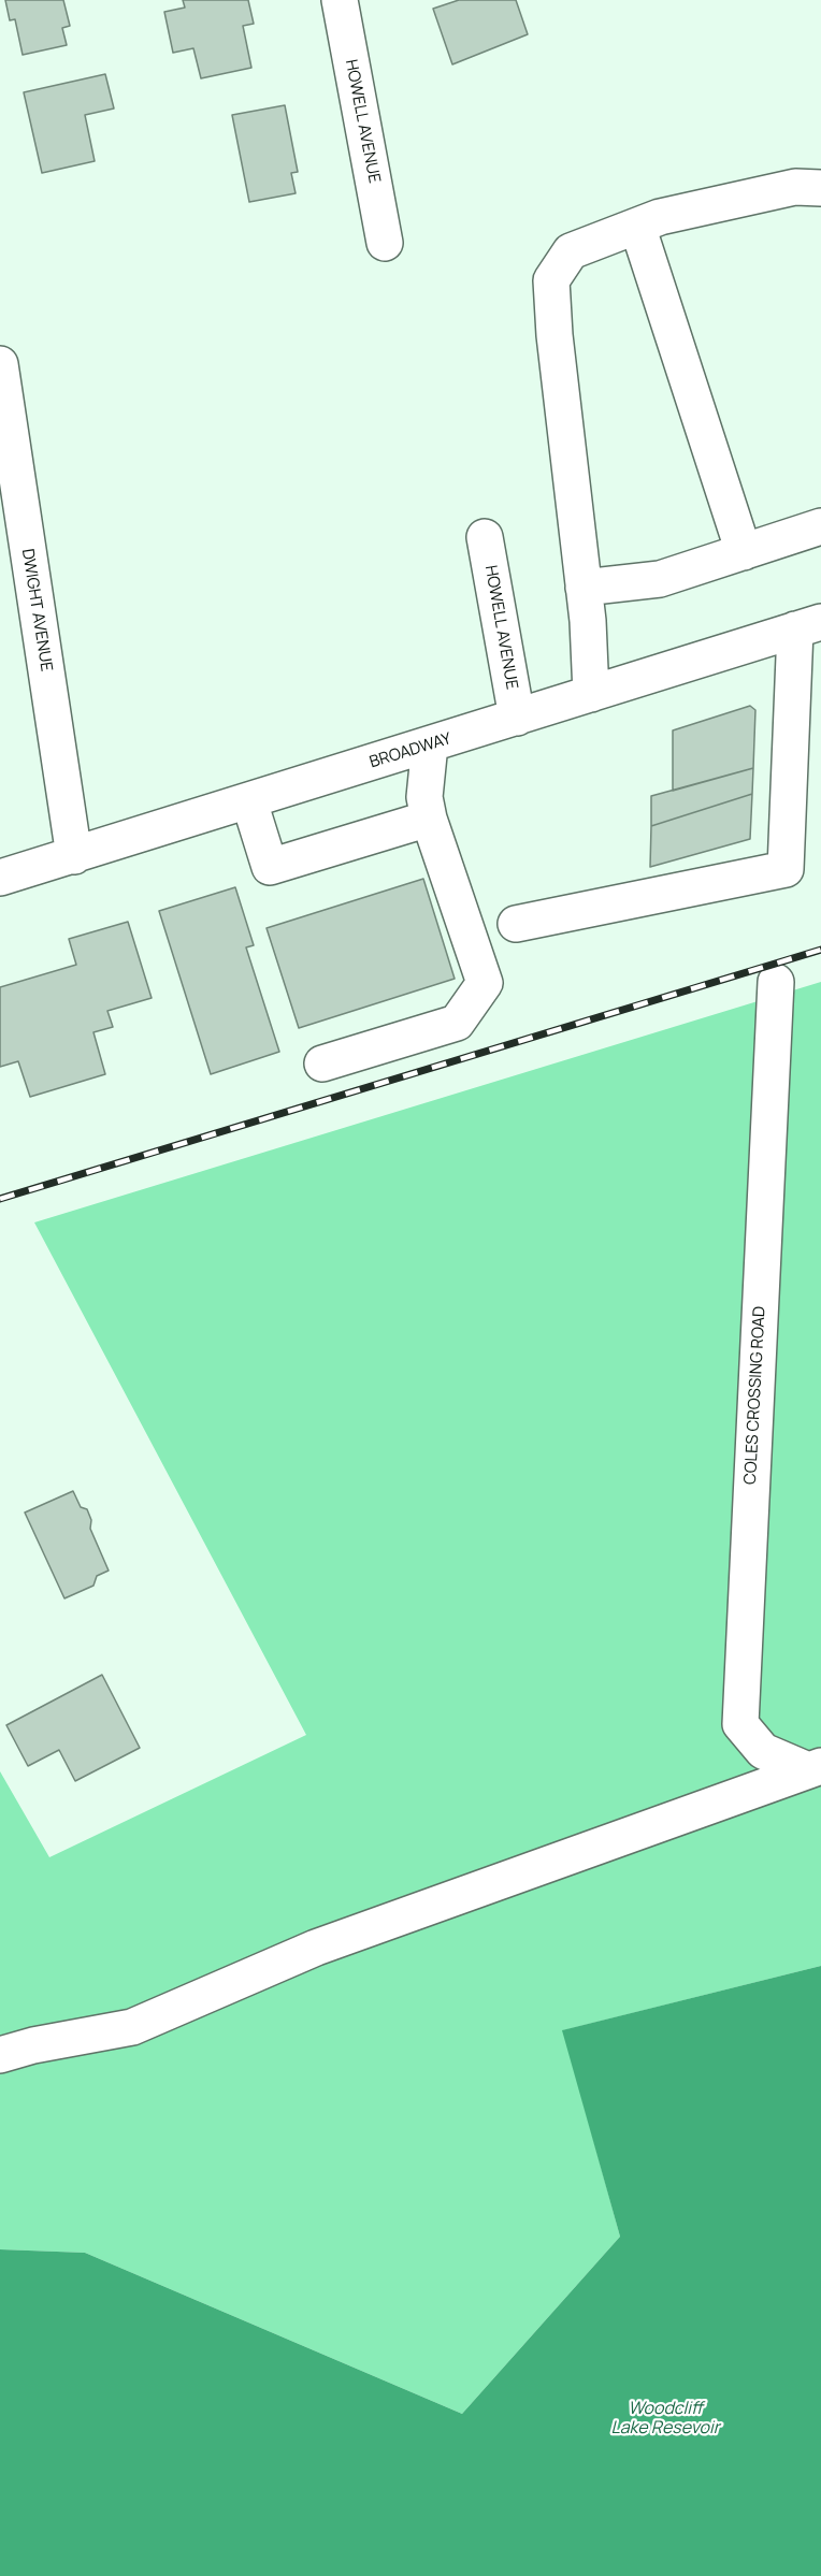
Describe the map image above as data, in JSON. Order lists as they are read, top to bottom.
{
  "streets": {
    "street": [
      "HOWELL AVENUE",
      "DWIGHT AVENUE",
      "BROADWAY",
      "COLES CROSSING ROAD"
    ]
  },
  "crossings": [
    ["HOWELL AVENUE", "BROADWAY"],
    ["DWIGHT AVENUE", "BROADWAY"]
  ],
  "water": ["Woodcliff Lake Resevoir"]
}
